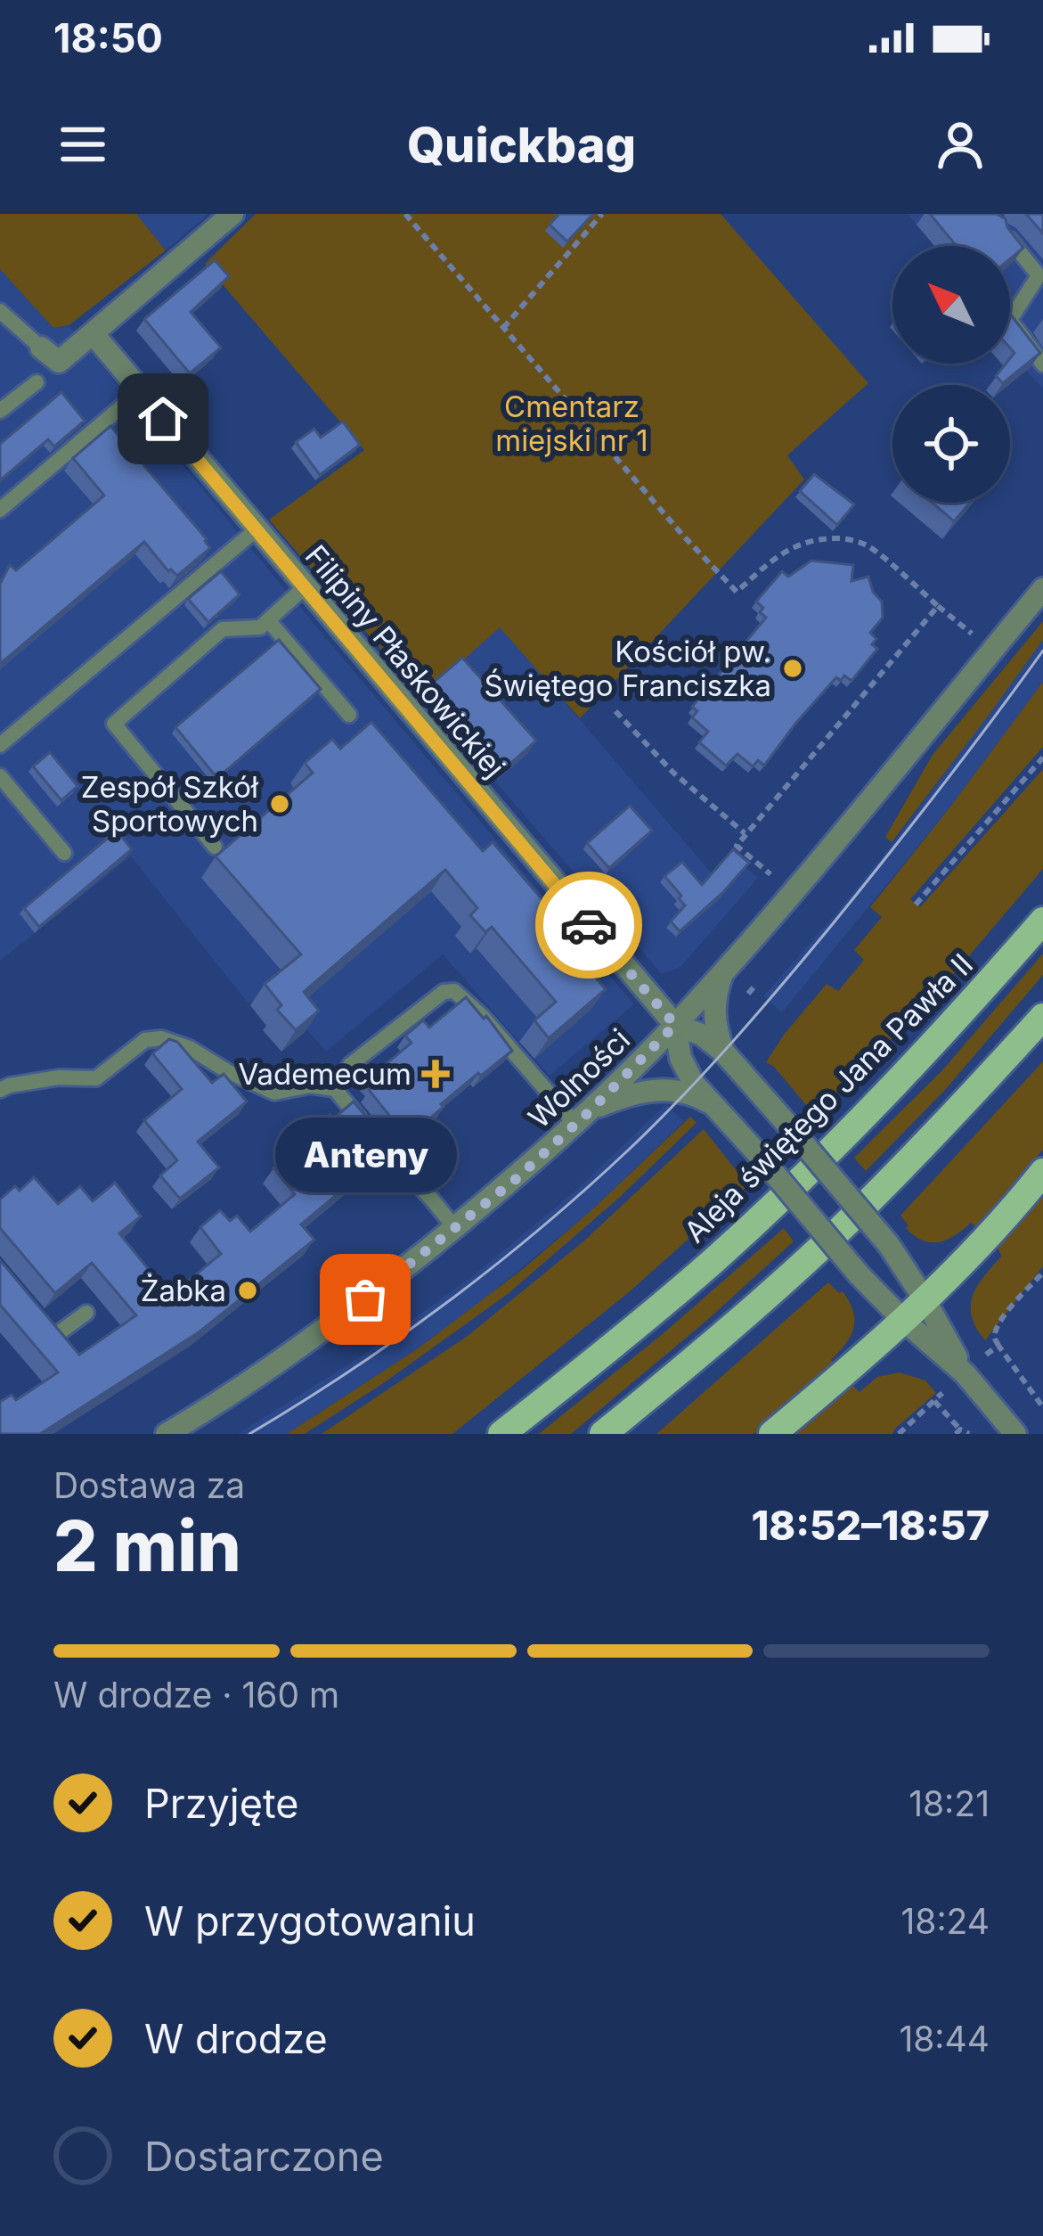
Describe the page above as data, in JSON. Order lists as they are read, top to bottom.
{
  "streets": {
    "main road": ["Aleja świętego Jana Pawła II"],
    "street": ["Filipiny Płaskowickiej", "Wolności"]
  },
  "crossings": [
    ["Filipiny Płaskowickiej", "Wolności"]
  ],
  "parks": ["Cmentarz miejski nr 1"],
  "places": {
    "other": [
      "Kościół pw. Świętego Franciszka",
      "Zespół Szkół Sportowych",
      "Żabka",
      "Anteny"
    ],
    "health": ["Vademecum"]
  },
  "north": "top left",
  "page": {
    "status": "18:50",
    "header": "Quickbag",
    "bubble": "Anteny",
    "heading": ["2 min", "Dostawa za", "18:52–18:57"],
    "bar": "W drodze · 160 m",
    "list": [
      ["Przyjęte", "18:21"],
      ["W przygotowaniu", "18:24"],
      ["W drodze", "18:44"],
      "Dostarczone"
    ]
  }
}
